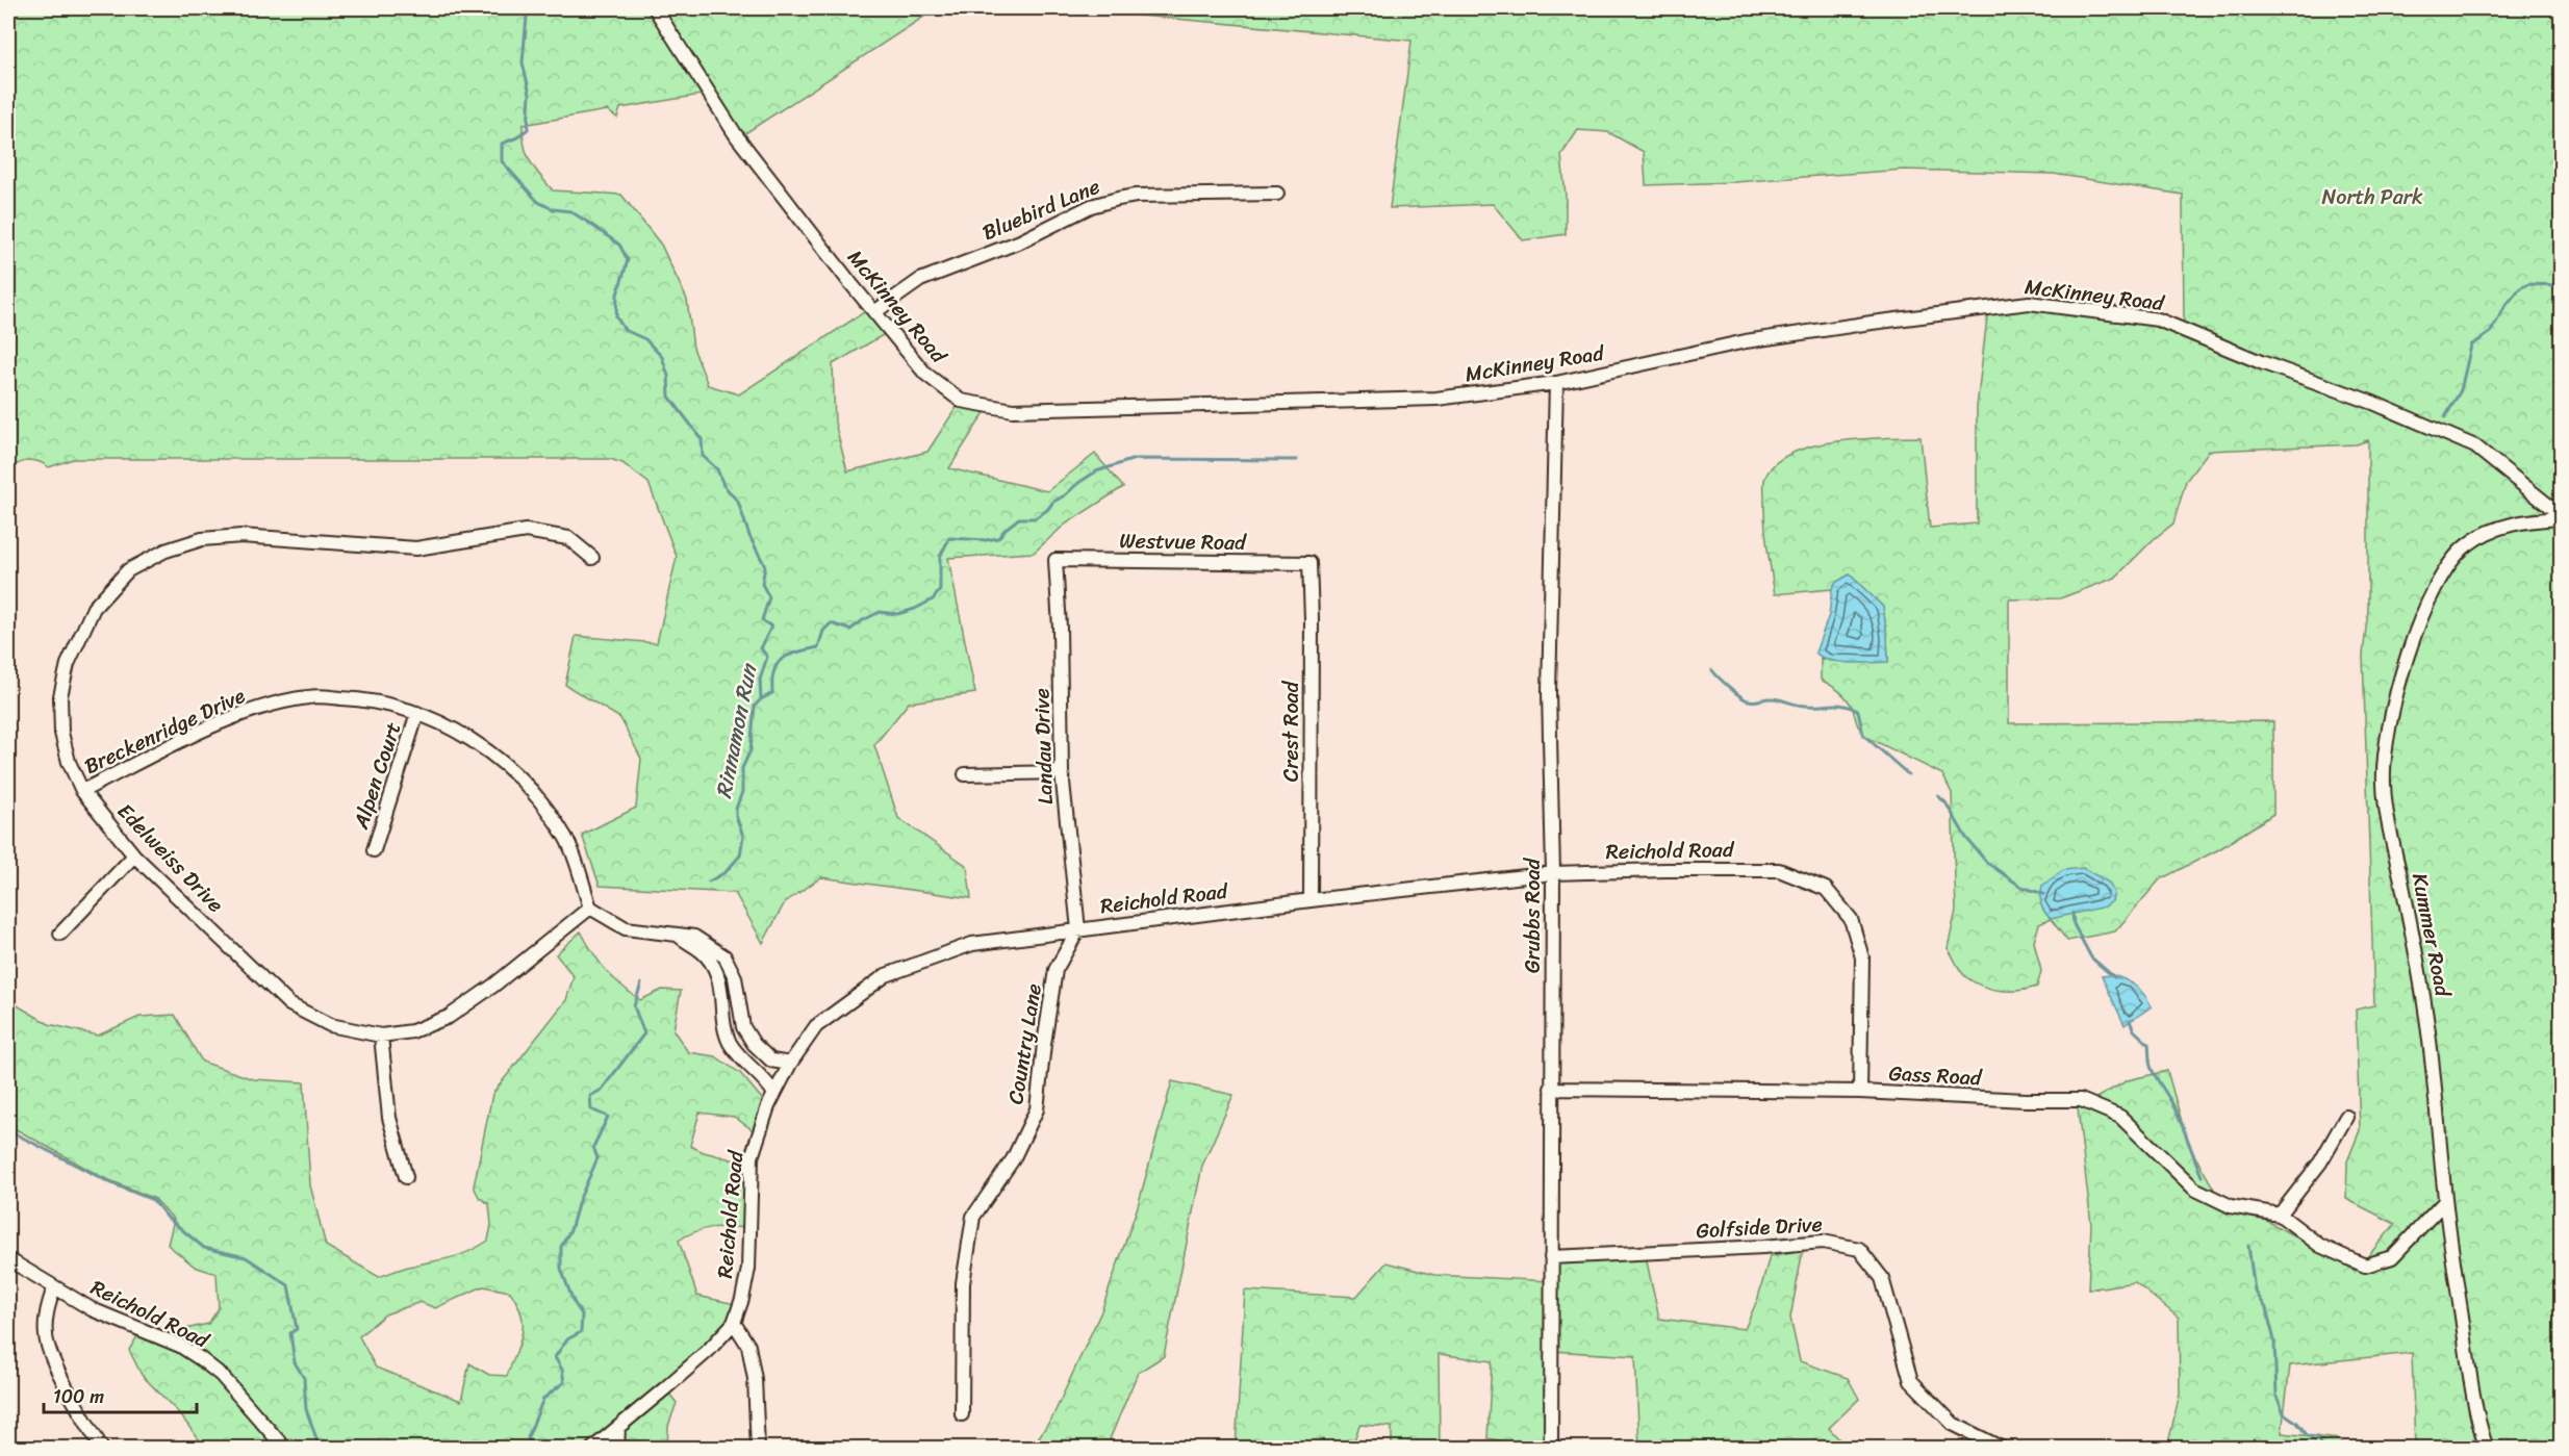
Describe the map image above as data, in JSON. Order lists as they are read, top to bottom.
{
  "streets": {
    "street": [
      "Bluebird Lane",
      "McKinney Road",
      "Westvue Road",
      "Breckenridge Drive",
      "Crest Road",
      "Landau Drive",
      "Alpen Court",
      "Reichold Road",
      "Edelweiss Drive",
      "Grubbs Road",
      "Kummer Road",
      "Country Lane",
      "Gass Road",
      "Golfside Drive"
    ]
  },
  "crossings": [
    ["Bluebird Lane", "McKinney Road"],
    ["McKinney Road", "Grubbs Road"],
    ["McKinney Road", "Kummer Road"],
    ["Westvue Road", "Crest Road"],
    ["Westvue Road", "Landau Drive"],
    ["Breckenridge Drive", "Alpen Court"],
    ["Breckenridge Drive", "Edelweiss Drive"],
    ["Crest Road", "Reichold Road"],
    ["Landau Drive", "Reichold Road"],
    ["Landau Drive", "Country Lane"],
    ["Reichold Road", "Grubbs Road"],
    ["Reichold Road", "Country Lane"],
    ["Reichold Road", "Gass Road"],
    ["Grubbs Road", "Gass Road"],
    ["Grubbs Road", "Golfside Drive"],
    ["Kummer Road", "Gass Road"]
  ],
  "water": ["Rinnamon Run"],
  "parks": ["North Park"],
  "scale_bar": "100 m"
}
